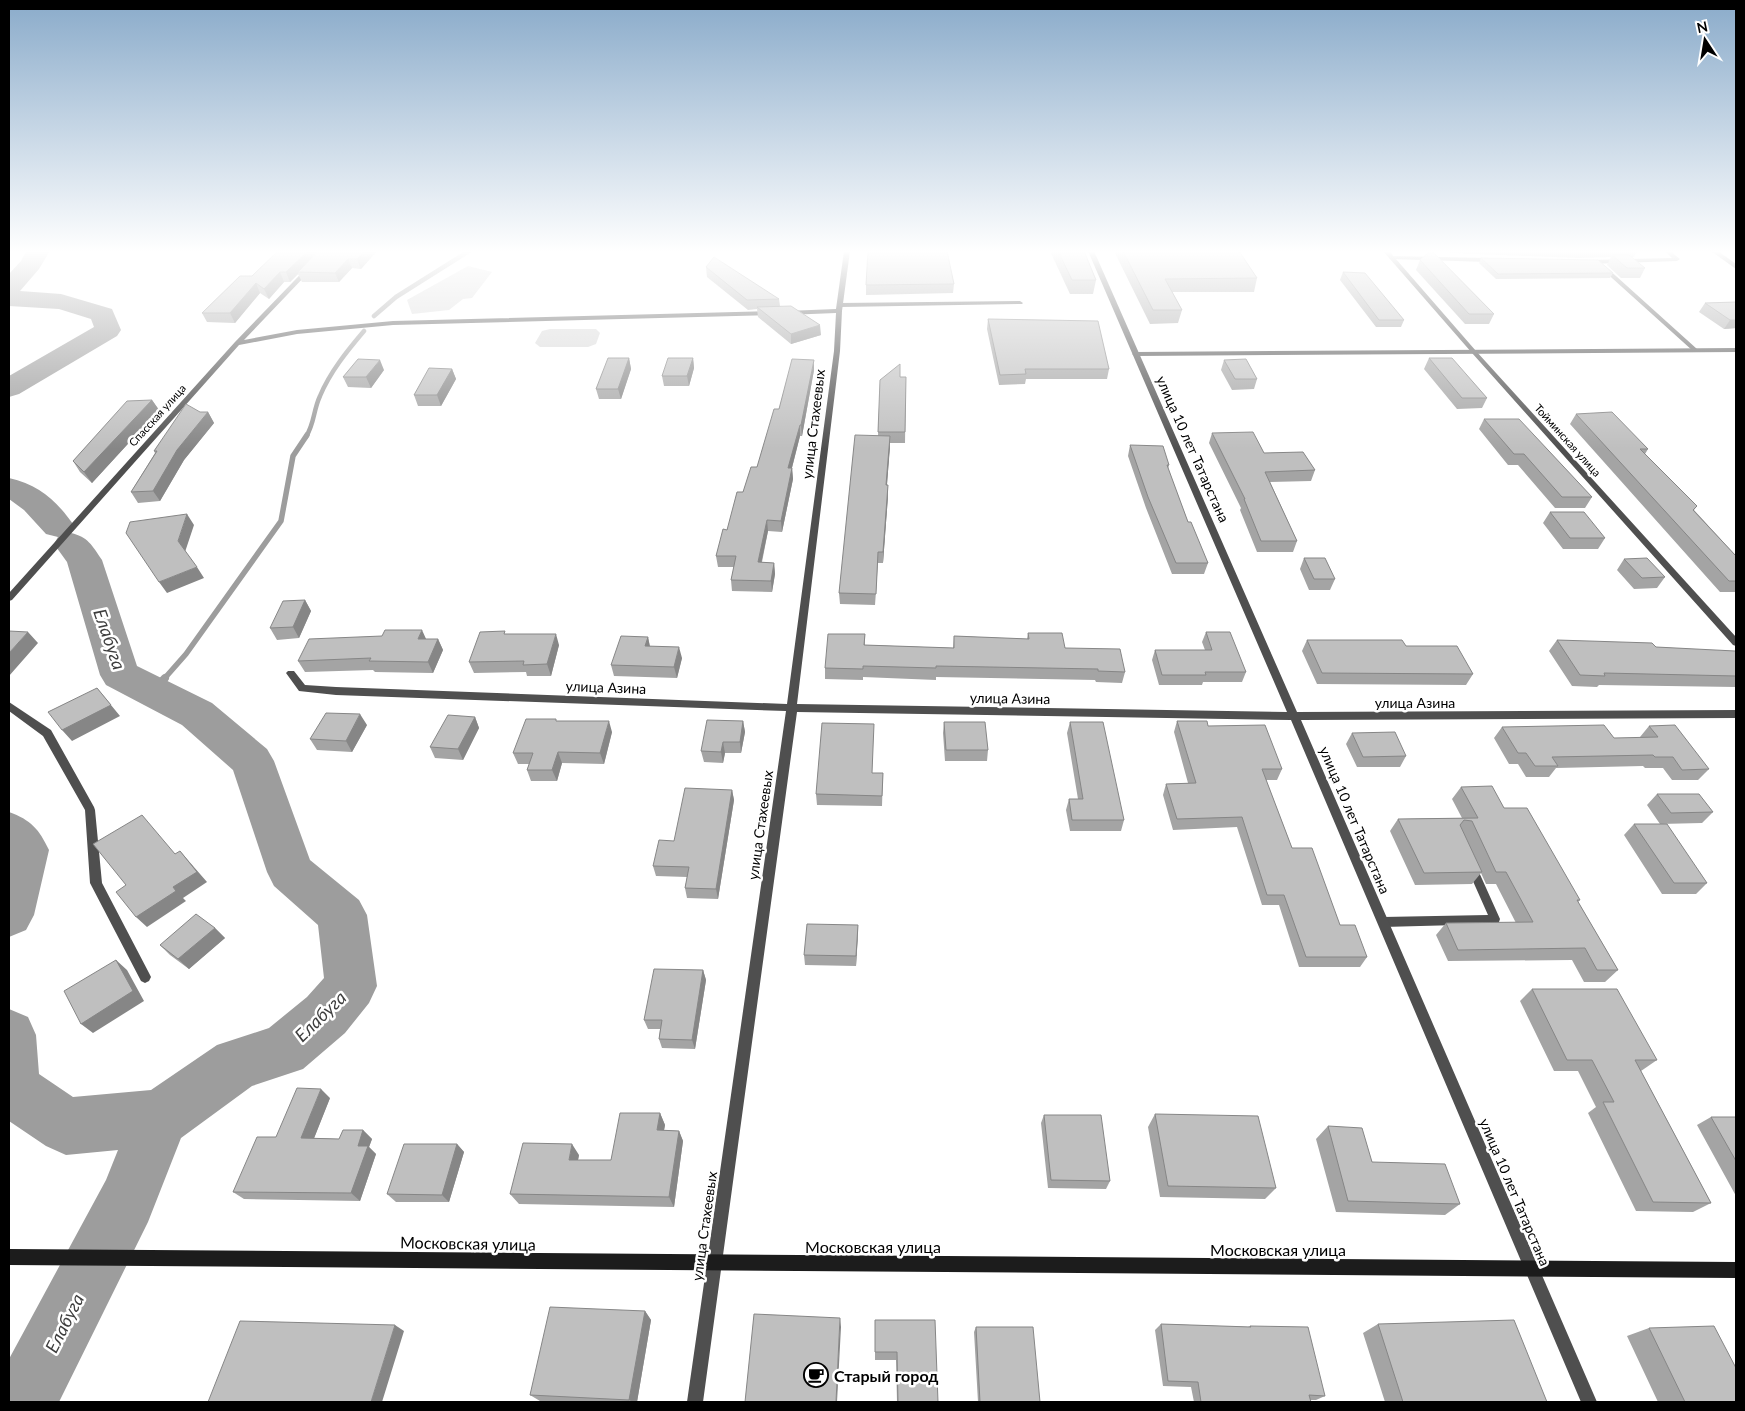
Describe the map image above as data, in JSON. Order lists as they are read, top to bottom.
{
  "streets": {
    "main road": ["Московская улица"],
    "street": [
      "Спасская улица",
      "улица Стахеевых",
      "Тойминская улица",
      "улица 10 лет Татарстана",
      "улица Азина"
    ]
  },
  "crossings": [
    ["улица Стахеевых", "улица Азина"],
    ["улица Стахеевых", "Московская улица"],
    ["улица 10 лет Татарстана", "улица Азина"],
    ["улица 10 лет Татарстана", "Московская улица"]
  ],
  "water": ["Елабуга"],
  "places": {
    "cafe": ["Старый город"]
  },
  "north": "top"
}
